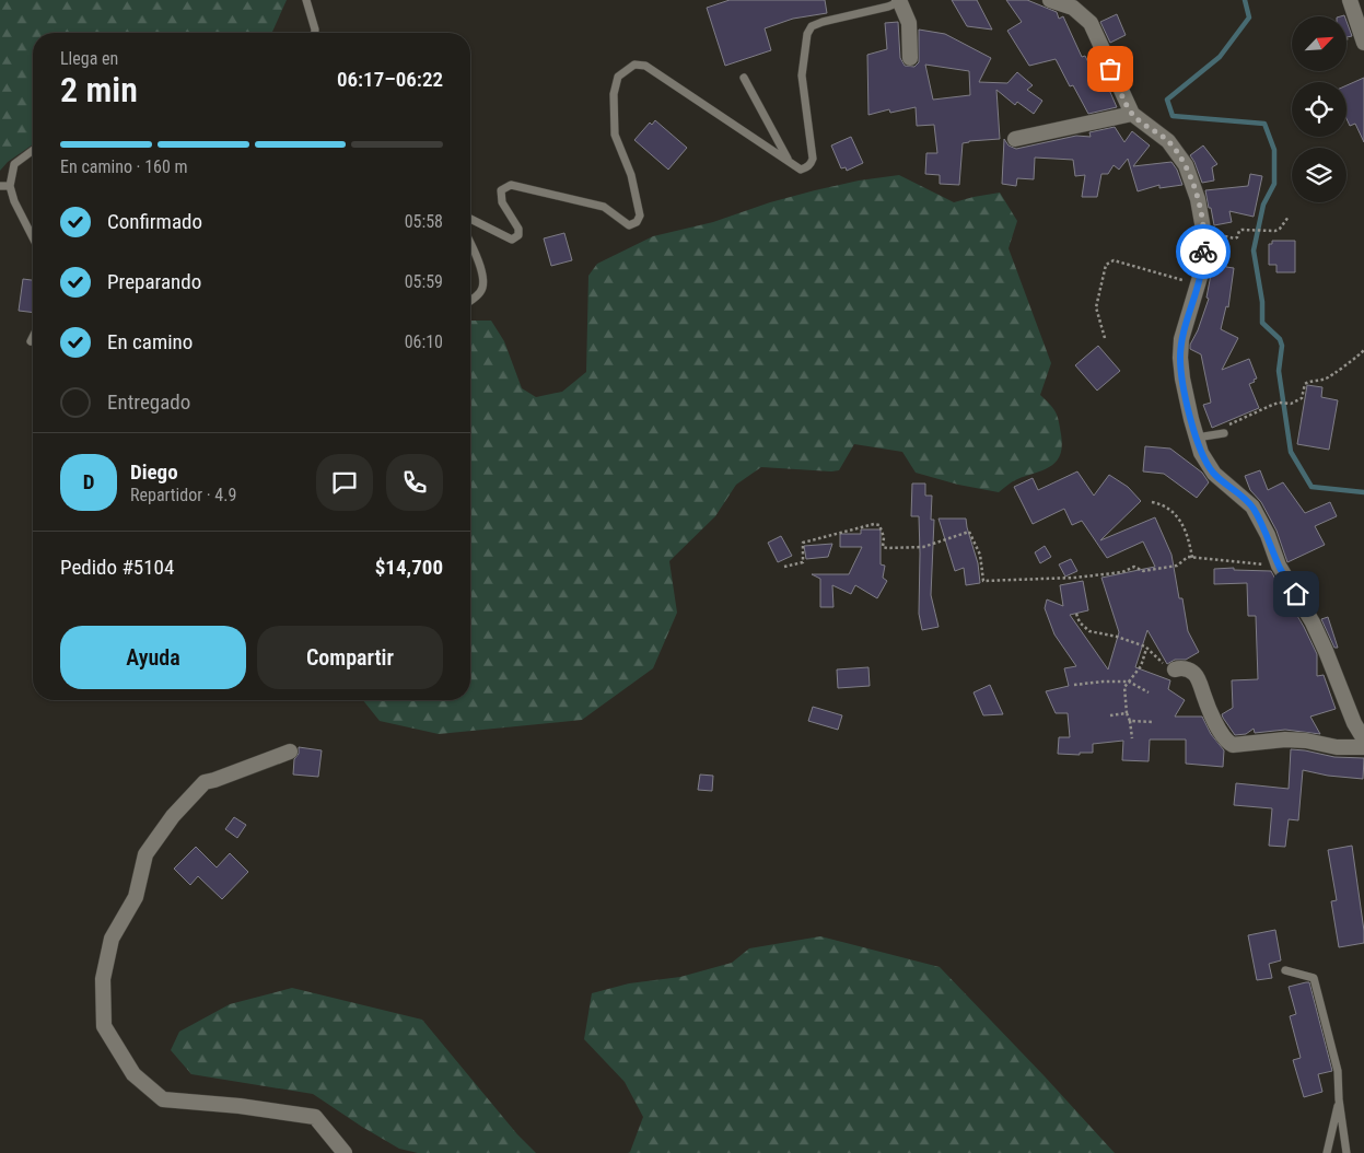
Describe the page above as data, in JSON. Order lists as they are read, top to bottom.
{
  "north": "top right",
  "page": {
    "heading": ["2 min", "Llega en", "06:17–06:22"],
    "panel": [
      "Diego",
      "Repartidor · 4.9",
      "Pedido #5104",
      "$14,700"
    ],
    "bar": "En camino · 160 m",
    "list": [
      ["Confirmado", "05:58"],
      ["Preparando", "05:59"],
      ["En camino", "06:10"],
      "Entregado"
    ],
    "round": "D",
    "buttons": ["Ayuda", "Compartir"]
  }
}
